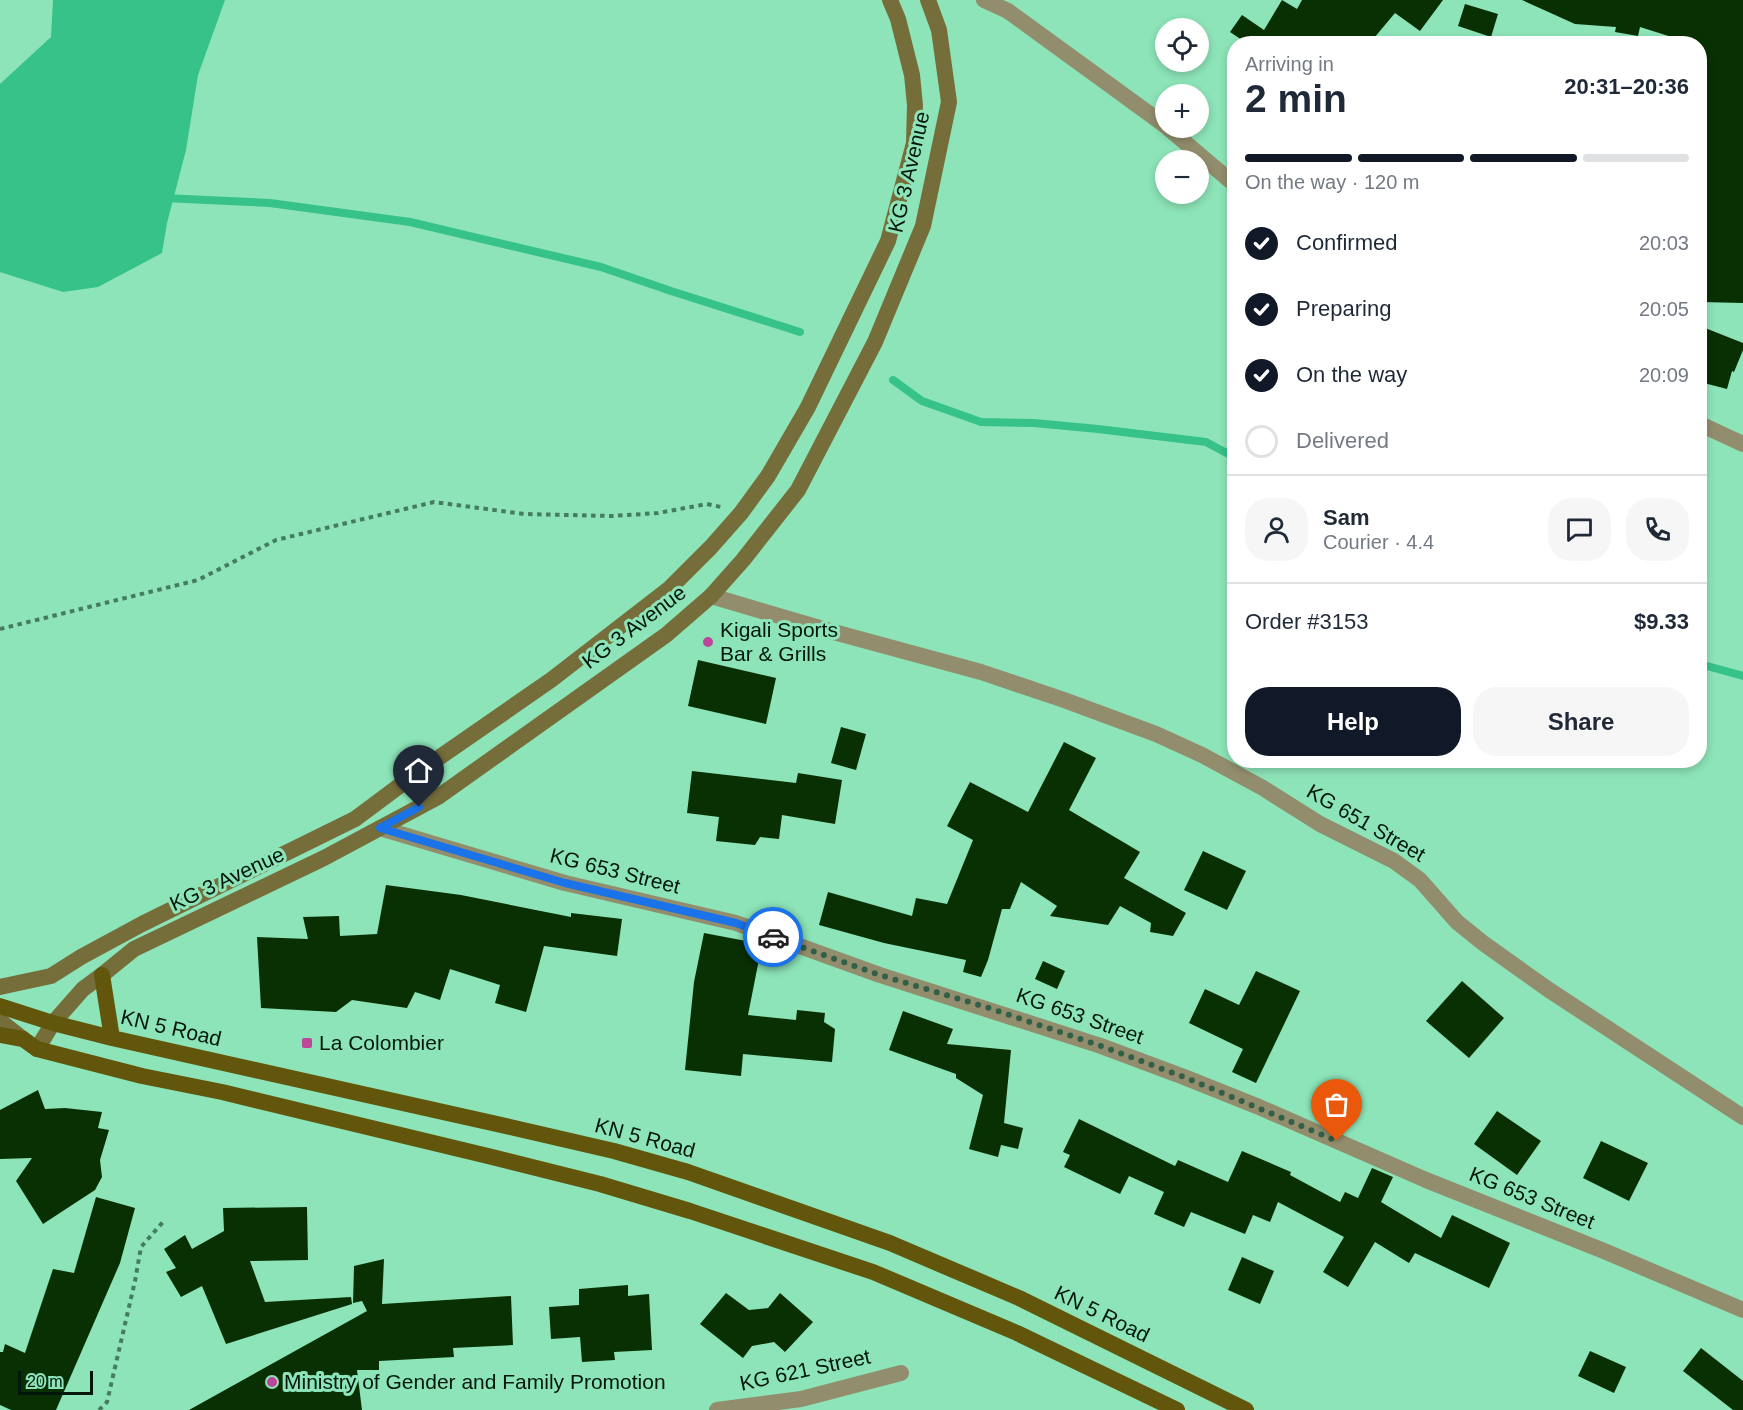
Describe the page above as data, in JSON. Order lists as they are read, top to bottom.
{
  "streets": {
    "main road": ["KG 3 Avenue", "KN 5 Road"],
    "street": ["KG 651 Street", "KG 653 Street", "KG 621 Street"]
  },
  "crossings": [
    ["KG 3 Avenue", "KG 651 Street"],
    ["KG 3 Avenue", "KG 653 Street"],
    ["KG 3 Avenue", "KN 5 Road"]
  ],
  "places": {
    "other": ["Kigali Sports Bar & Grills", "Ministry of Gender and Family Promotion"],
    "transit": ["La Colombier"]
  },
  "scale_bar": "20 m",
  "page": {
    "map_buttons": ["+", "−"],
    "heading": ["2 min", "Arriving in", "20:31–20:36"],
    "panel": [
      "Sam",
      "Courier · 4.4",
      "Order #3153",
      "$9.33"
    ],
    "bar": "On the way · 120 m",
    "list": [
      ["Confirmed", "20:03"],
      ["Preparing", "20:05"],
      ["On the way", "20:09"],
      "Delivered"
    ],
    "buttons": ["Help", "Share"],
    "scale": "20 m"
  }
}
